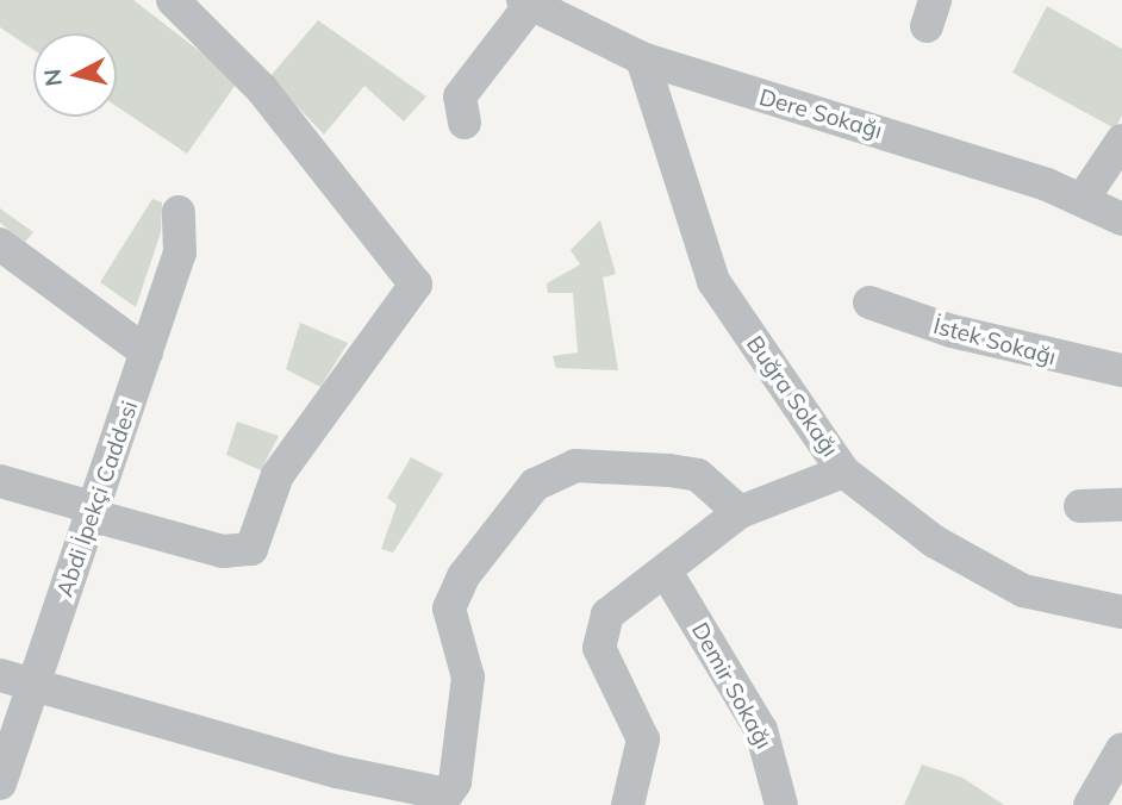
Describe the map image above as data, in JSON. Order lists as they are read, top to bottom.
{
  "streets": {
    "street": [
      "Dere Sokağı",
      "İstek Sokağı",
      "Buğra Sokağı",
      "Abdi İpekçi Caddesi",
      "Demir Sokağı"
    ]
  },
  "crossings": [
    ["Dere Sokağı", "Buğra Sokağı"],
    ["Buğra Sokağı", "Demir Sokağı"]
  ],
  "north": "left"
}
